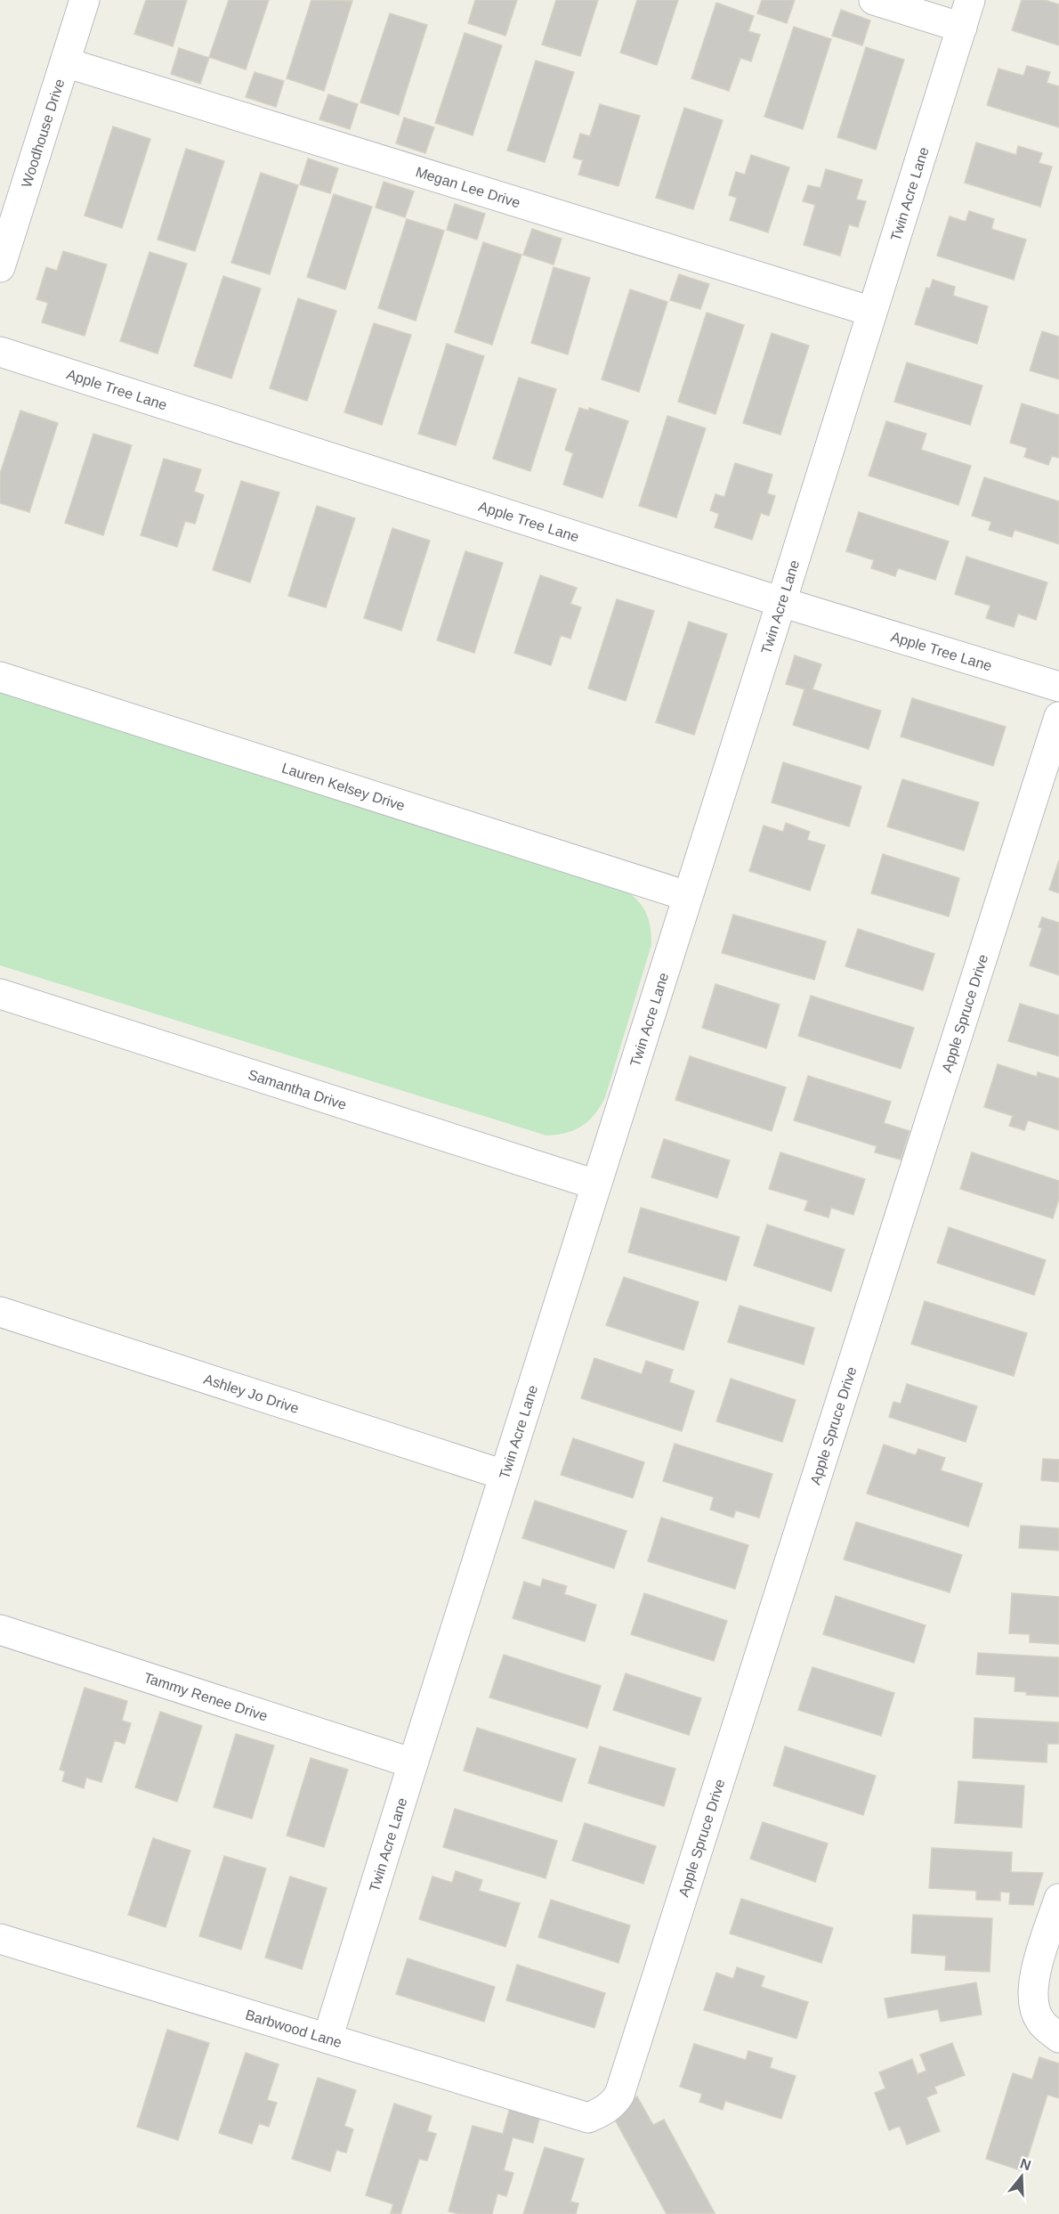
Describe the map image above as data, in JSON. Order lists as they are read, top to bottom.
{
  "streets": {
    "street": [
      "Woodhouse Drive",
      "Megan Lee Drive",
      "Twin Acre Lane",
      "Apple Tree Lane",
      "Lauren Kelsey Drive",
      "Apple Spruce Drive",
      "Samantha Drive",
      "Ashley Jo Drive",
      "Tammy Renee Drive",
      "Barbwood Lane"
    ]
  },
  "crossings": [
    ["Woodhouse Drive", "Megan Lee Drive"],
    ["Megan Lee Drive", "Twin Acre Lane"],
    ["Twin Acre Lane", "Apple Tree Lane"],
    ["Twin Acre Lane", "Lauren Kelsey Drive"],
    ["Twin Acre Lane", "Samantha Drive"],
    ["Twin Acre Lane", "Ashley Jo Drive"],
    ["Twin Acre Lane", "Tammy Renee Drive"],
    ["Twin Acre Lane", "Barbwood Lane"],
    ["Apple Spruce Drive", "Barbwood Lane"]
  ],
  "north": "top"
}
